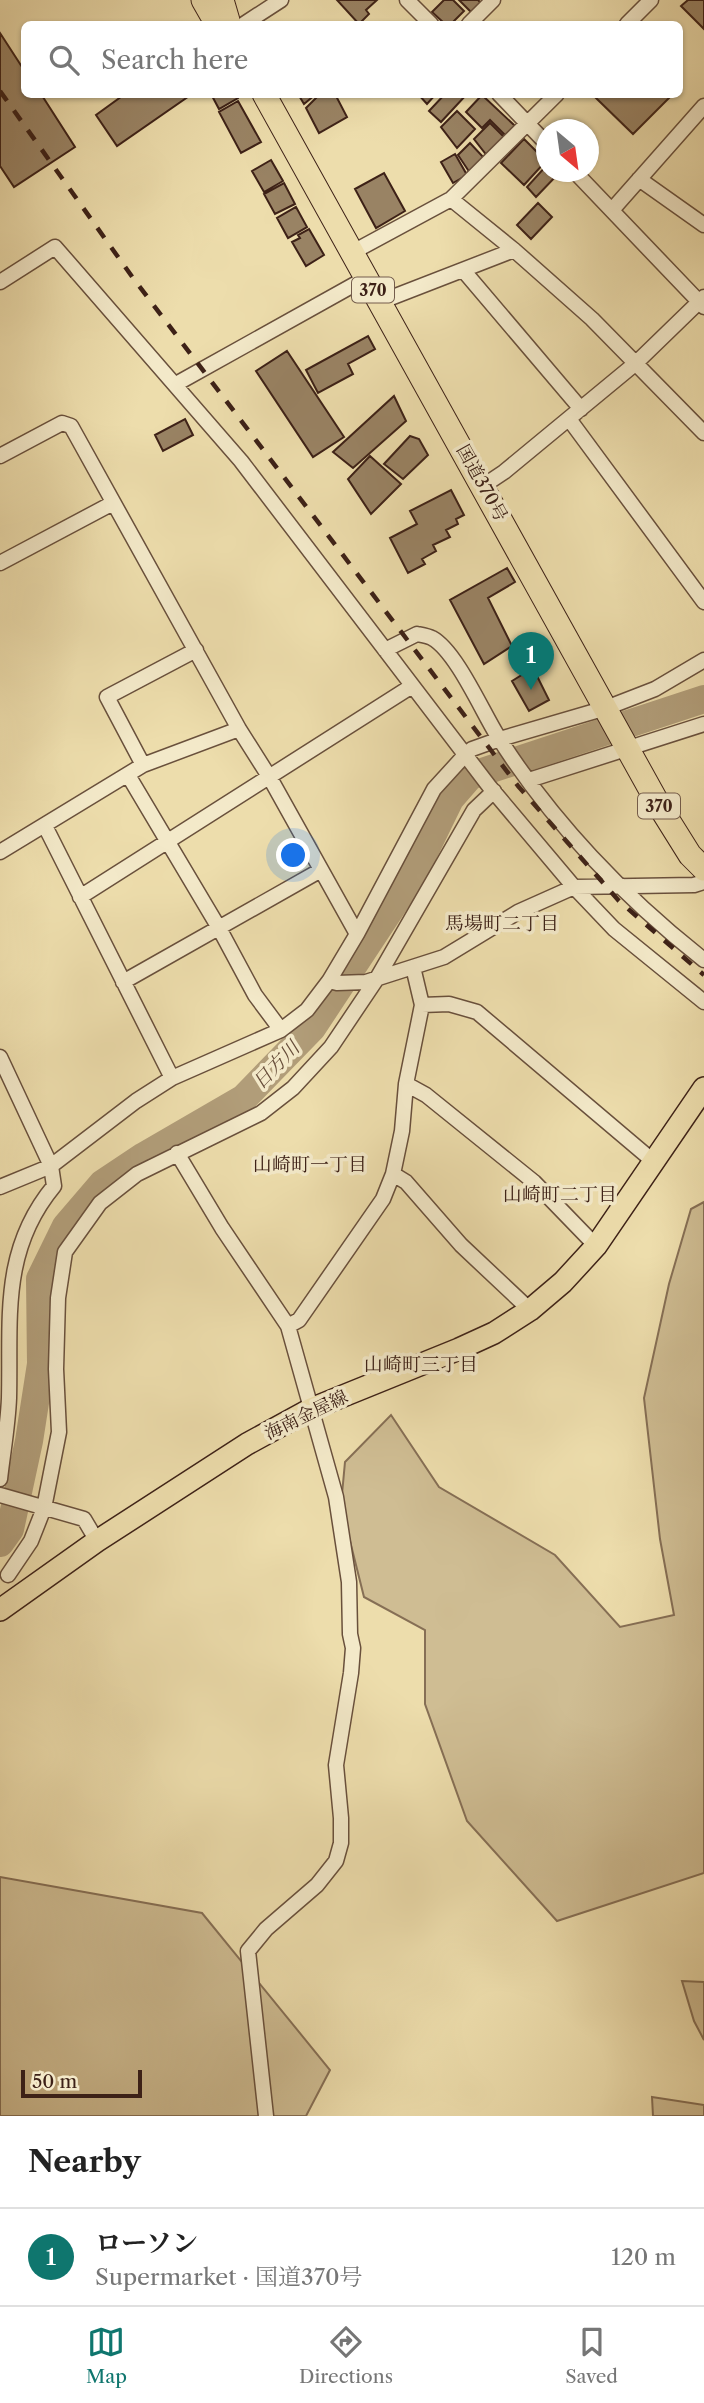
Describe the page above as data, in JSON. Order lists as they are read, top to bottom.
{
  "streets": {
    "highway": ["370", "国道370号"],
    "main road": ["海南金屋線"]
  },
  "districts": [
    "馬場町二丁目",
    "山崎町一丁目",
    "山崎町二丁目",
    "山崎町三丁目"
  ],
  "water": ["日方川"],
  "scale_bar": "50 m",
  "north": "bottom right",
  "page": {
    "search": "Search here",
    "pins": "1",
    "scale": "50 m",
    "heading": "Nearby",
    "list": [
      {
        "mark": "1",
        "name": "ローソン",
        "note": "Supermarket · 国道370号",
        "value": "120 m"
      }
    ],
    "nav": ["Map", "Directions", "Saved"]
  }
}
